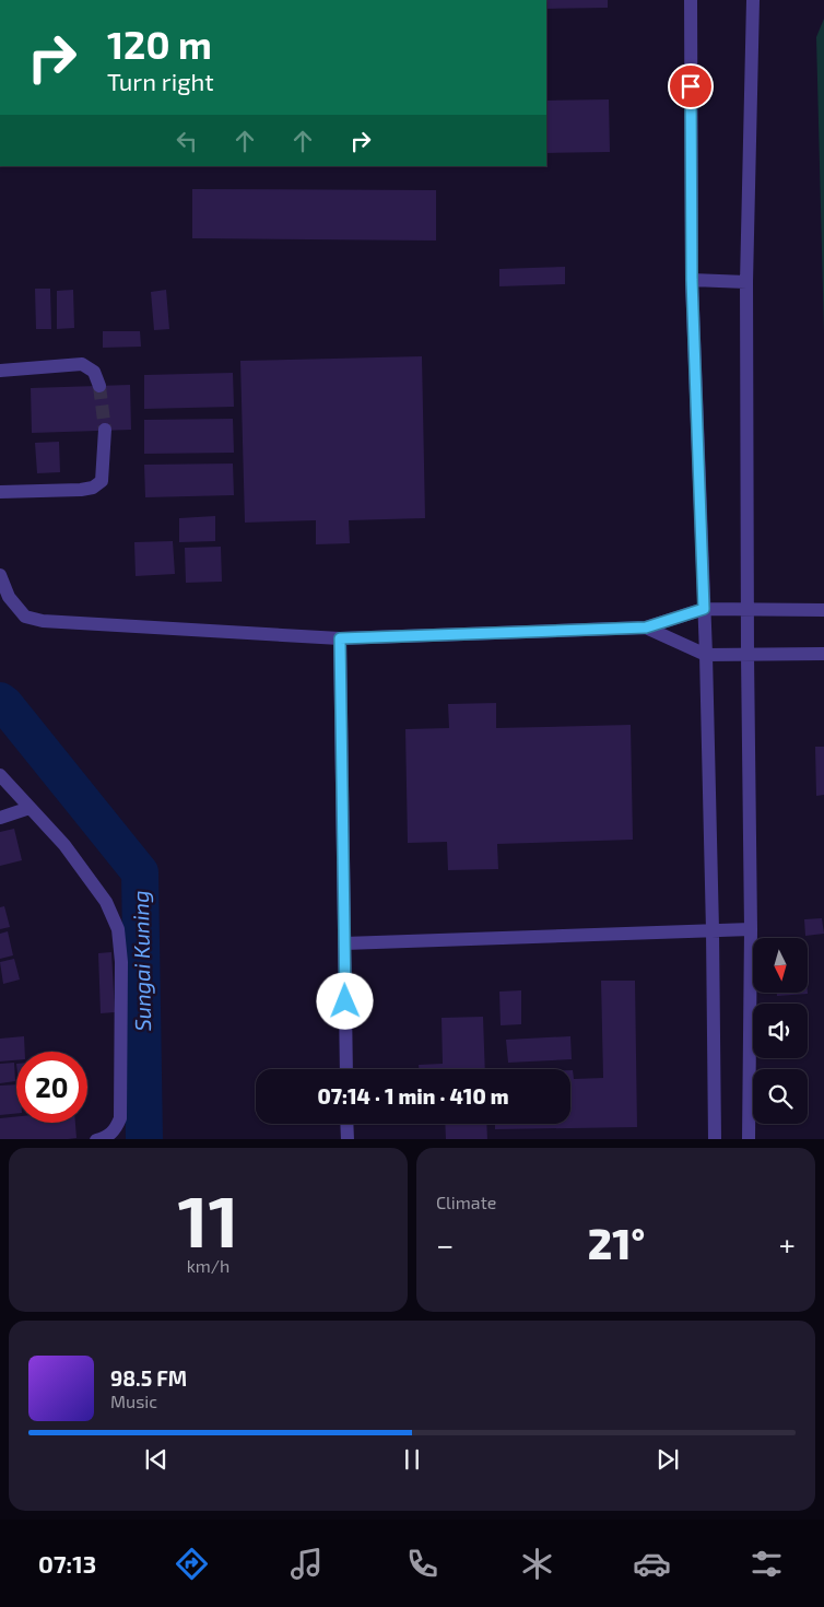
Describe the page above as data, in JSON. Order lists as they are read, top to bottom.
{
  "water": ["Sungai Kuning"],
  "north": "bottom",
  "page": {
    "turn": ["120 m", "Turn right"],
    "limit": "20",
    "trip": "07:14 · 1 min · 410 m",
    "tile": [
      ["11", "km/h"],
      "Climate"
    ],
    "heat": ["−", "21°", "+"],
    "song": ["98.5 FM", "Music"],
    "tabs": "07:13"
  }
}
